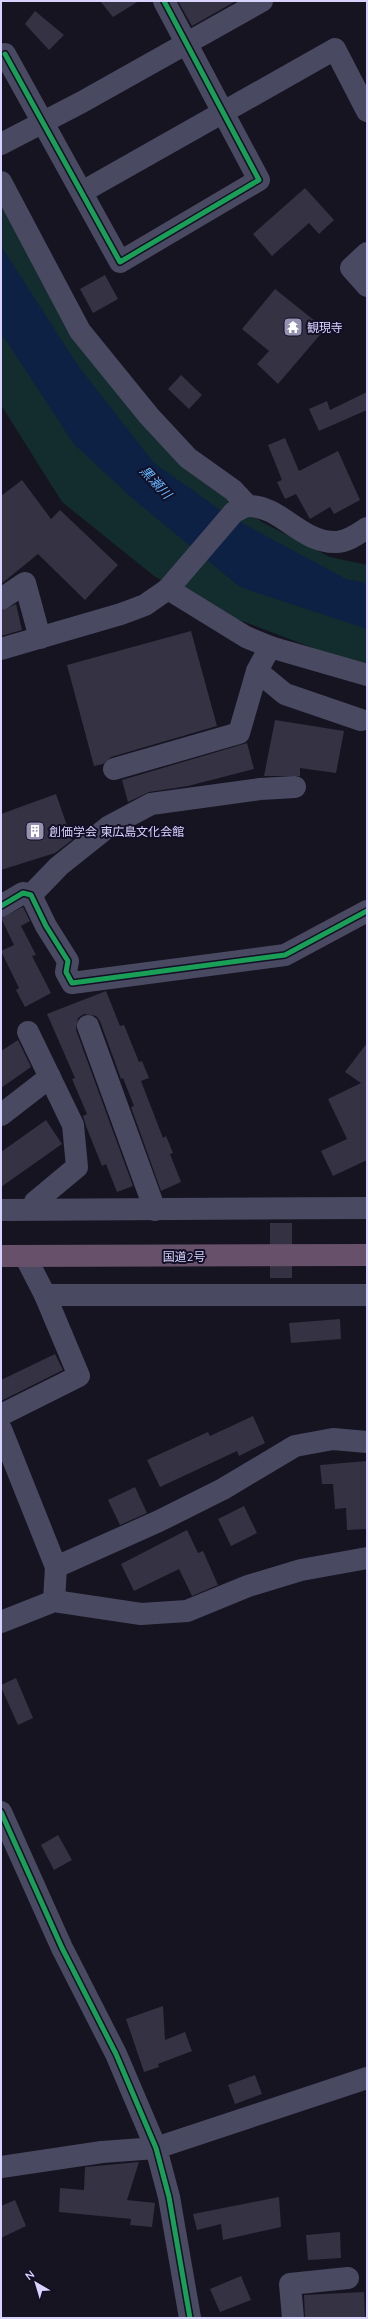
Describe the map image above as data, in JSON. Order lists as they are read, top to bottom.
{
  "streets": {
    "highway": ["国道2号"]
  },
  "water": ["黒瀬川"],
  "places": {
    "temple": ["観現寺"],
    "building": ["創価学会 東広島文化会館"]
  },
  "north": "top left"
}
